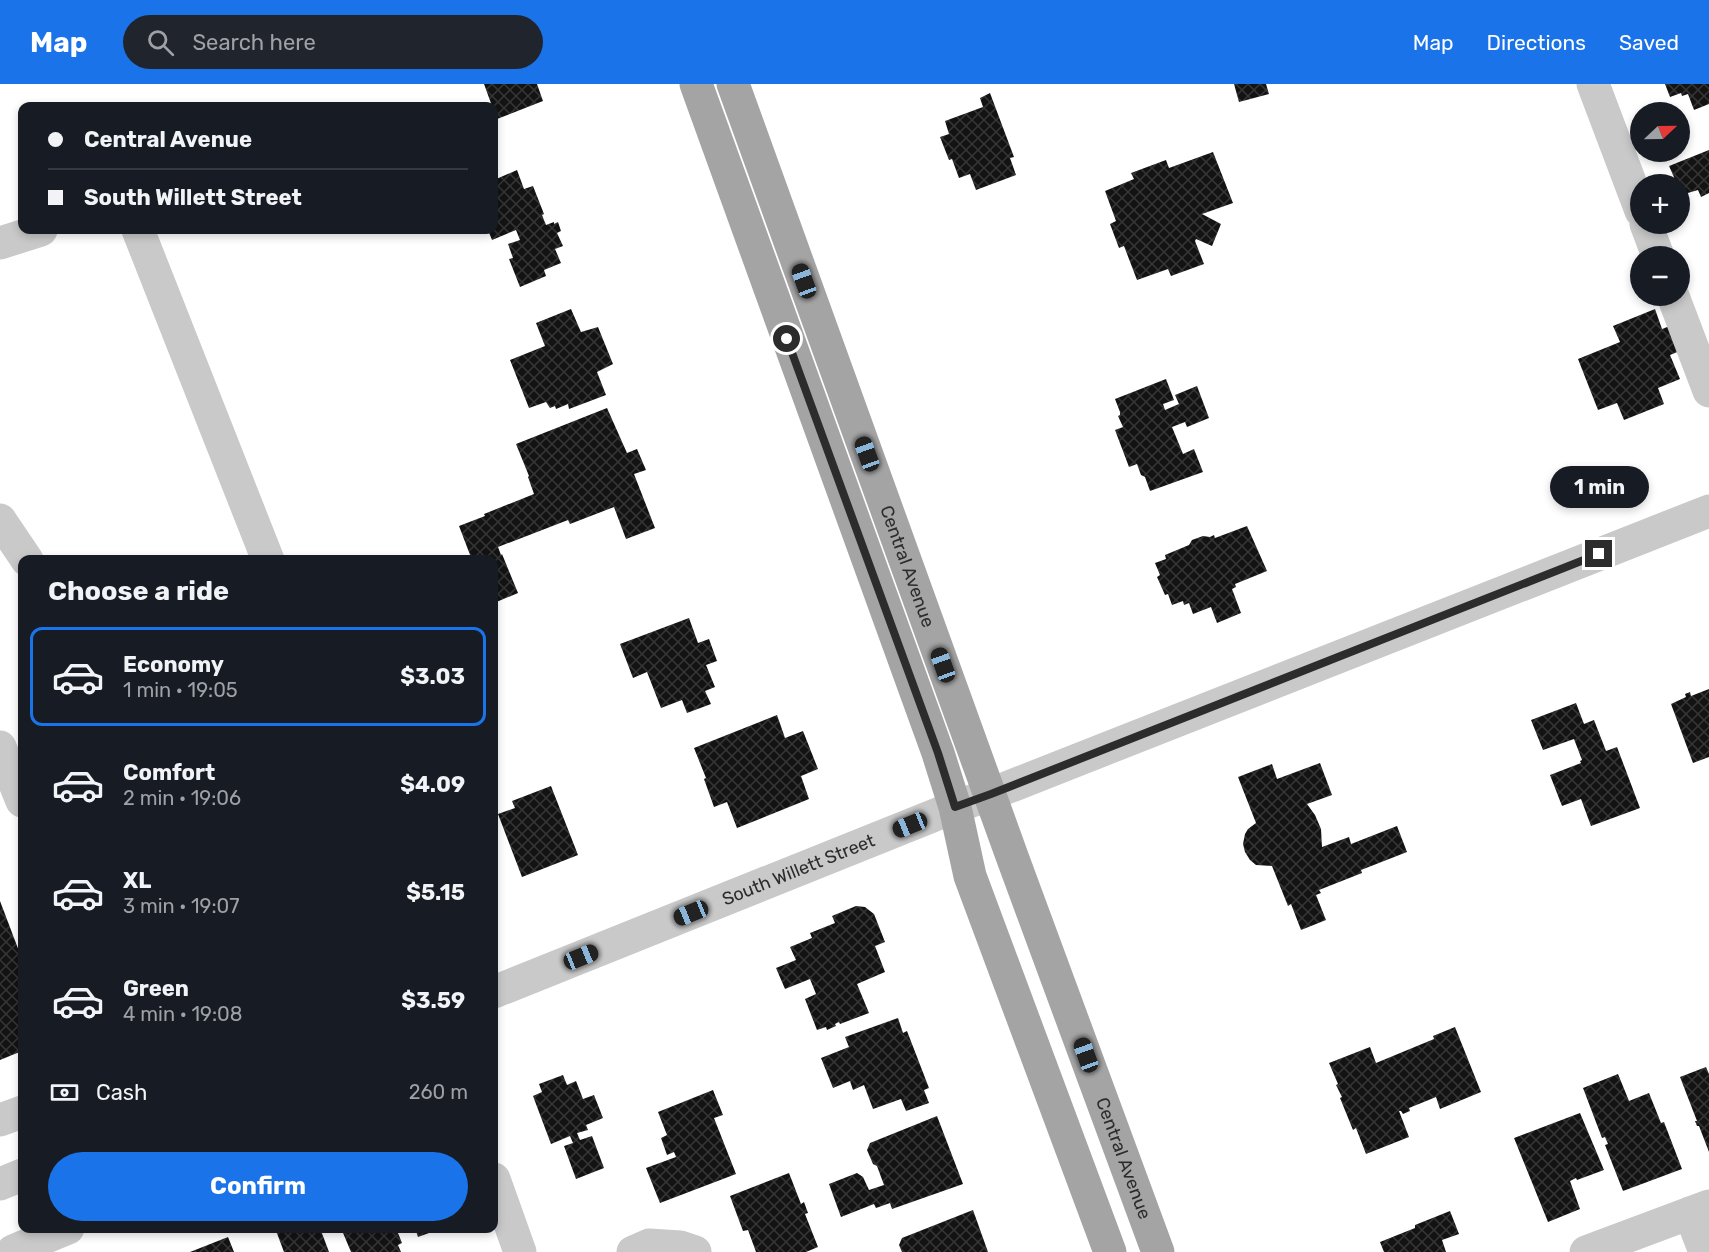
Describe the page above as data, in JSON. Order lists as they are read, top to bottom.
{
  "streets": {
    "main road": ["Central Avenue"],
    "street": ["South Willett Street"]
  },
  "crossings": [
    ["Central Avenue", "South Willett Street"]
  ],
  "north": "right",
  "page": {
    "header": "Map",
    "search": "Search here",
    "nav": ["Map", "Directions", "Saved"],
    "map_buttons": ["+", "−"],
    "banner": ["Central Avenue", "South Willett Street"],
    "bubble": "1 min",
    "heading": "Choose a ride",
    "list": [
      {
        "name": "Economy",
        "note": "1 min · 19:05",
        "value": "$3.03"
      },
      {
        "name": "Comfort",
        "note": "2 min · 19:06",
        "value": "$4.09"
      },
      {
        "name": "XL",
        "note": "3 min · 19:07",
        "value": "$5.15"
      },
      {
        "name": "Green",
        "note": "4 min · 19:08",
        "value": "$3.59"
      }
    ],
    "pay": ["Cash", "260 m"],
    "buttons": "Confirm"
  }
}
